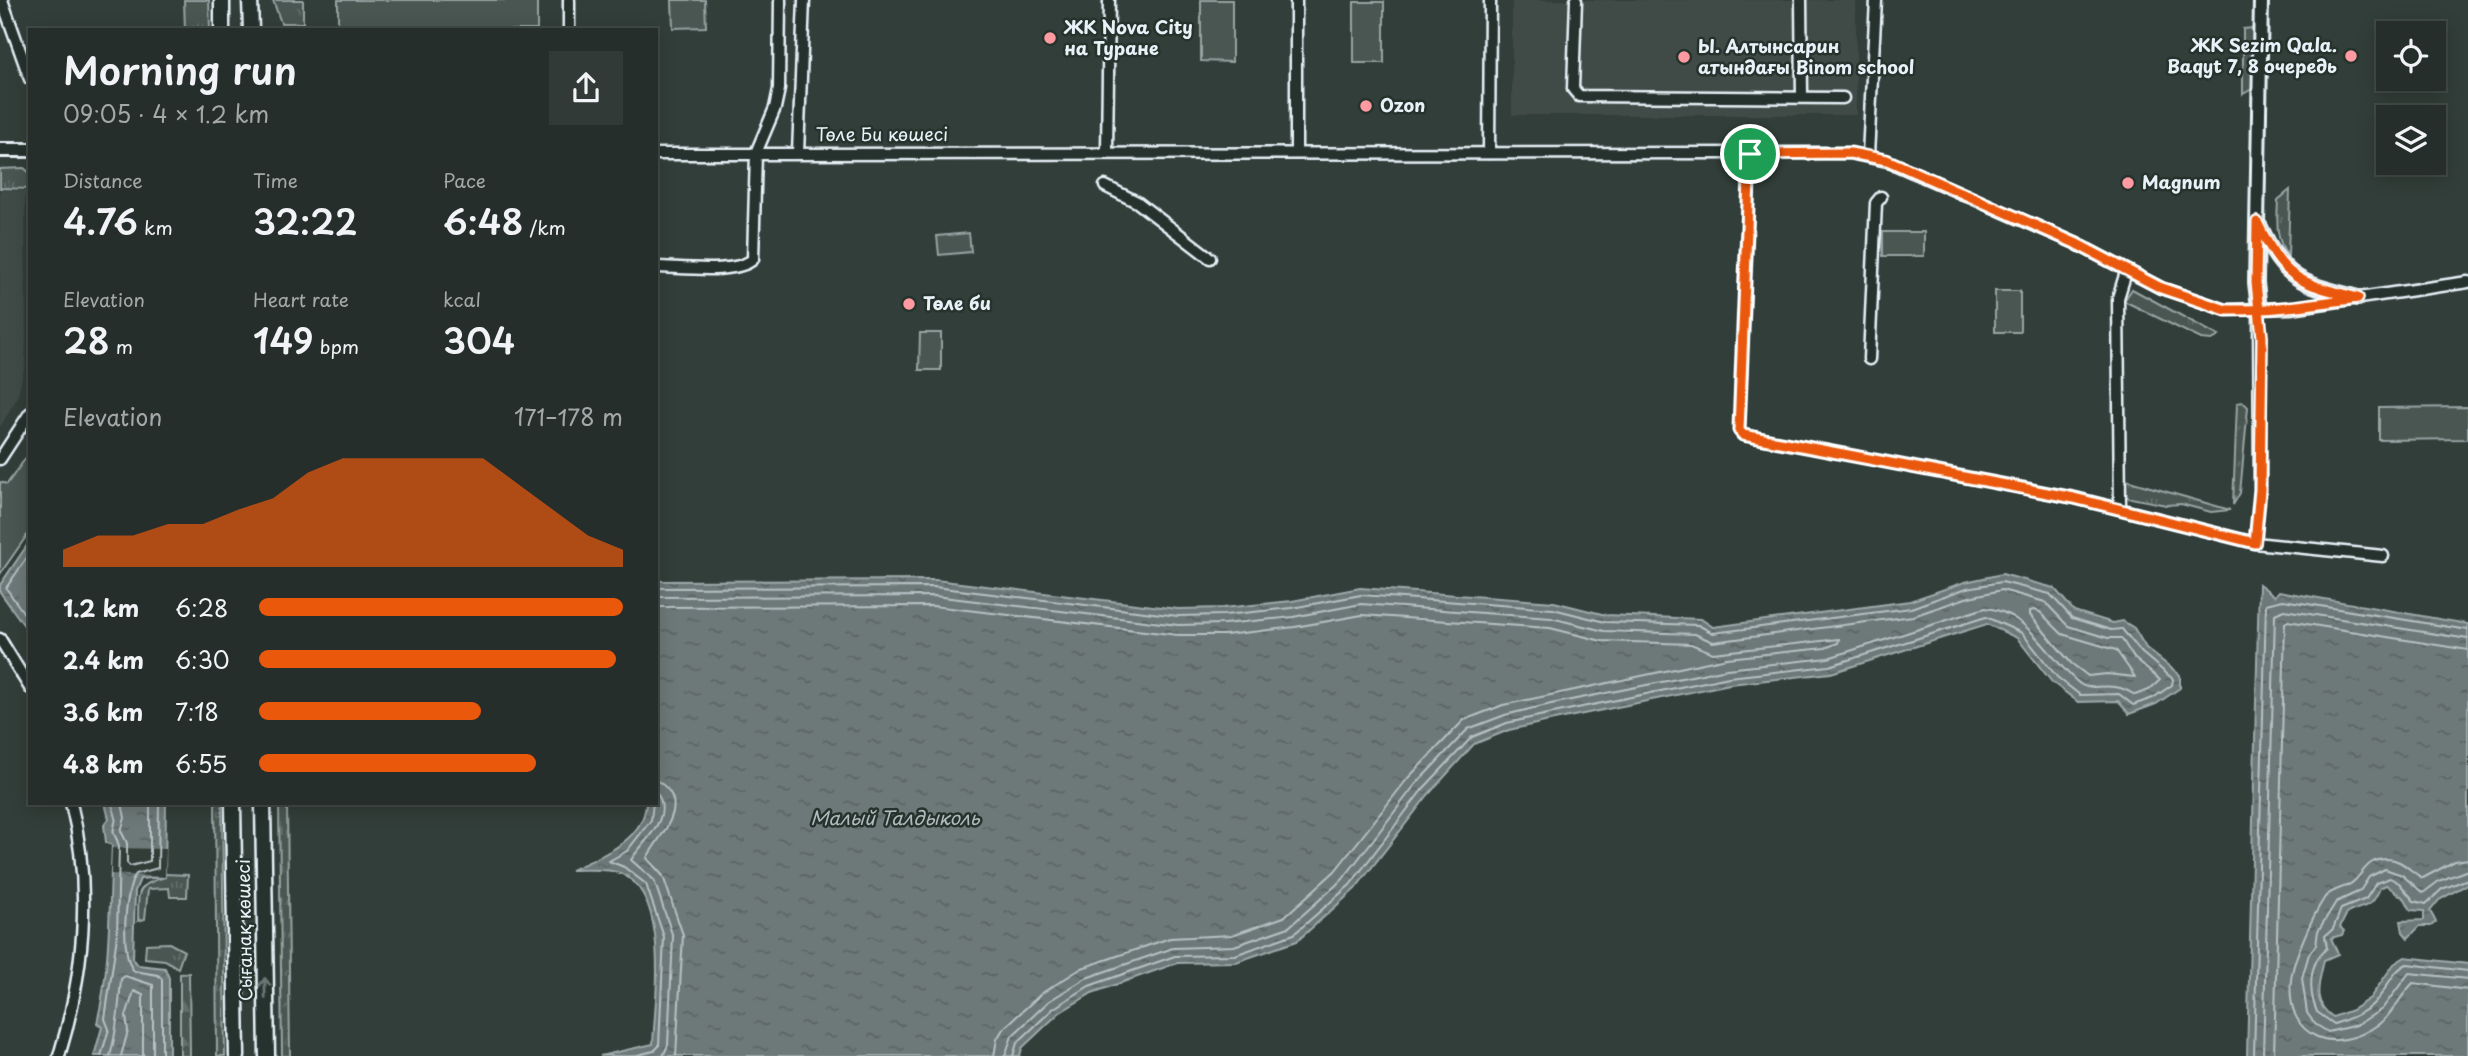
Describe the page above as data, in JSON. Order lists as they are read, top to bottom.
{
  "streets": {
    "main road": ["Сығанақ көшесі"],
    "street": ["Төле Би көшесі"]
  },
  "water": ["Малый Талдыколь"],
  "places": [
    "ЖК Nova City на Туране",
    "ЖК Sezim Qala. Baqyt 7, 8 очередь",
    "Ы. Алтынсарин атындағы Binom school",
    "Ozon",
    "Magnum",
    "Төле би"
  ],
  "page": {
    "heading": ["Morning run", "09:05 · 4 × 1.2 km"],
    "stats": [
      ["Distance", "4.76 km"],
      ["Time", "32:22"],
      ["Pace", "6:48 /km"],
      ["Elevation", "28 m"],
      ["Heart rate", "149 bpm"],
      ["kcal", "304"]
    ],
    "chart": ["Elevation", "171–178 m"],
    "list": [
      {
        "name": "1.2 km",
        "note": "6:28"
      },
      {
        "name": "2.4 km",
        "note": "6:30"
      },
      {
        "name": "3.6 km",
        "note": "7:18"
      },
      {
        "name": "4.8 km",
        "note": "6:55"
      }
    ]
  }
}
